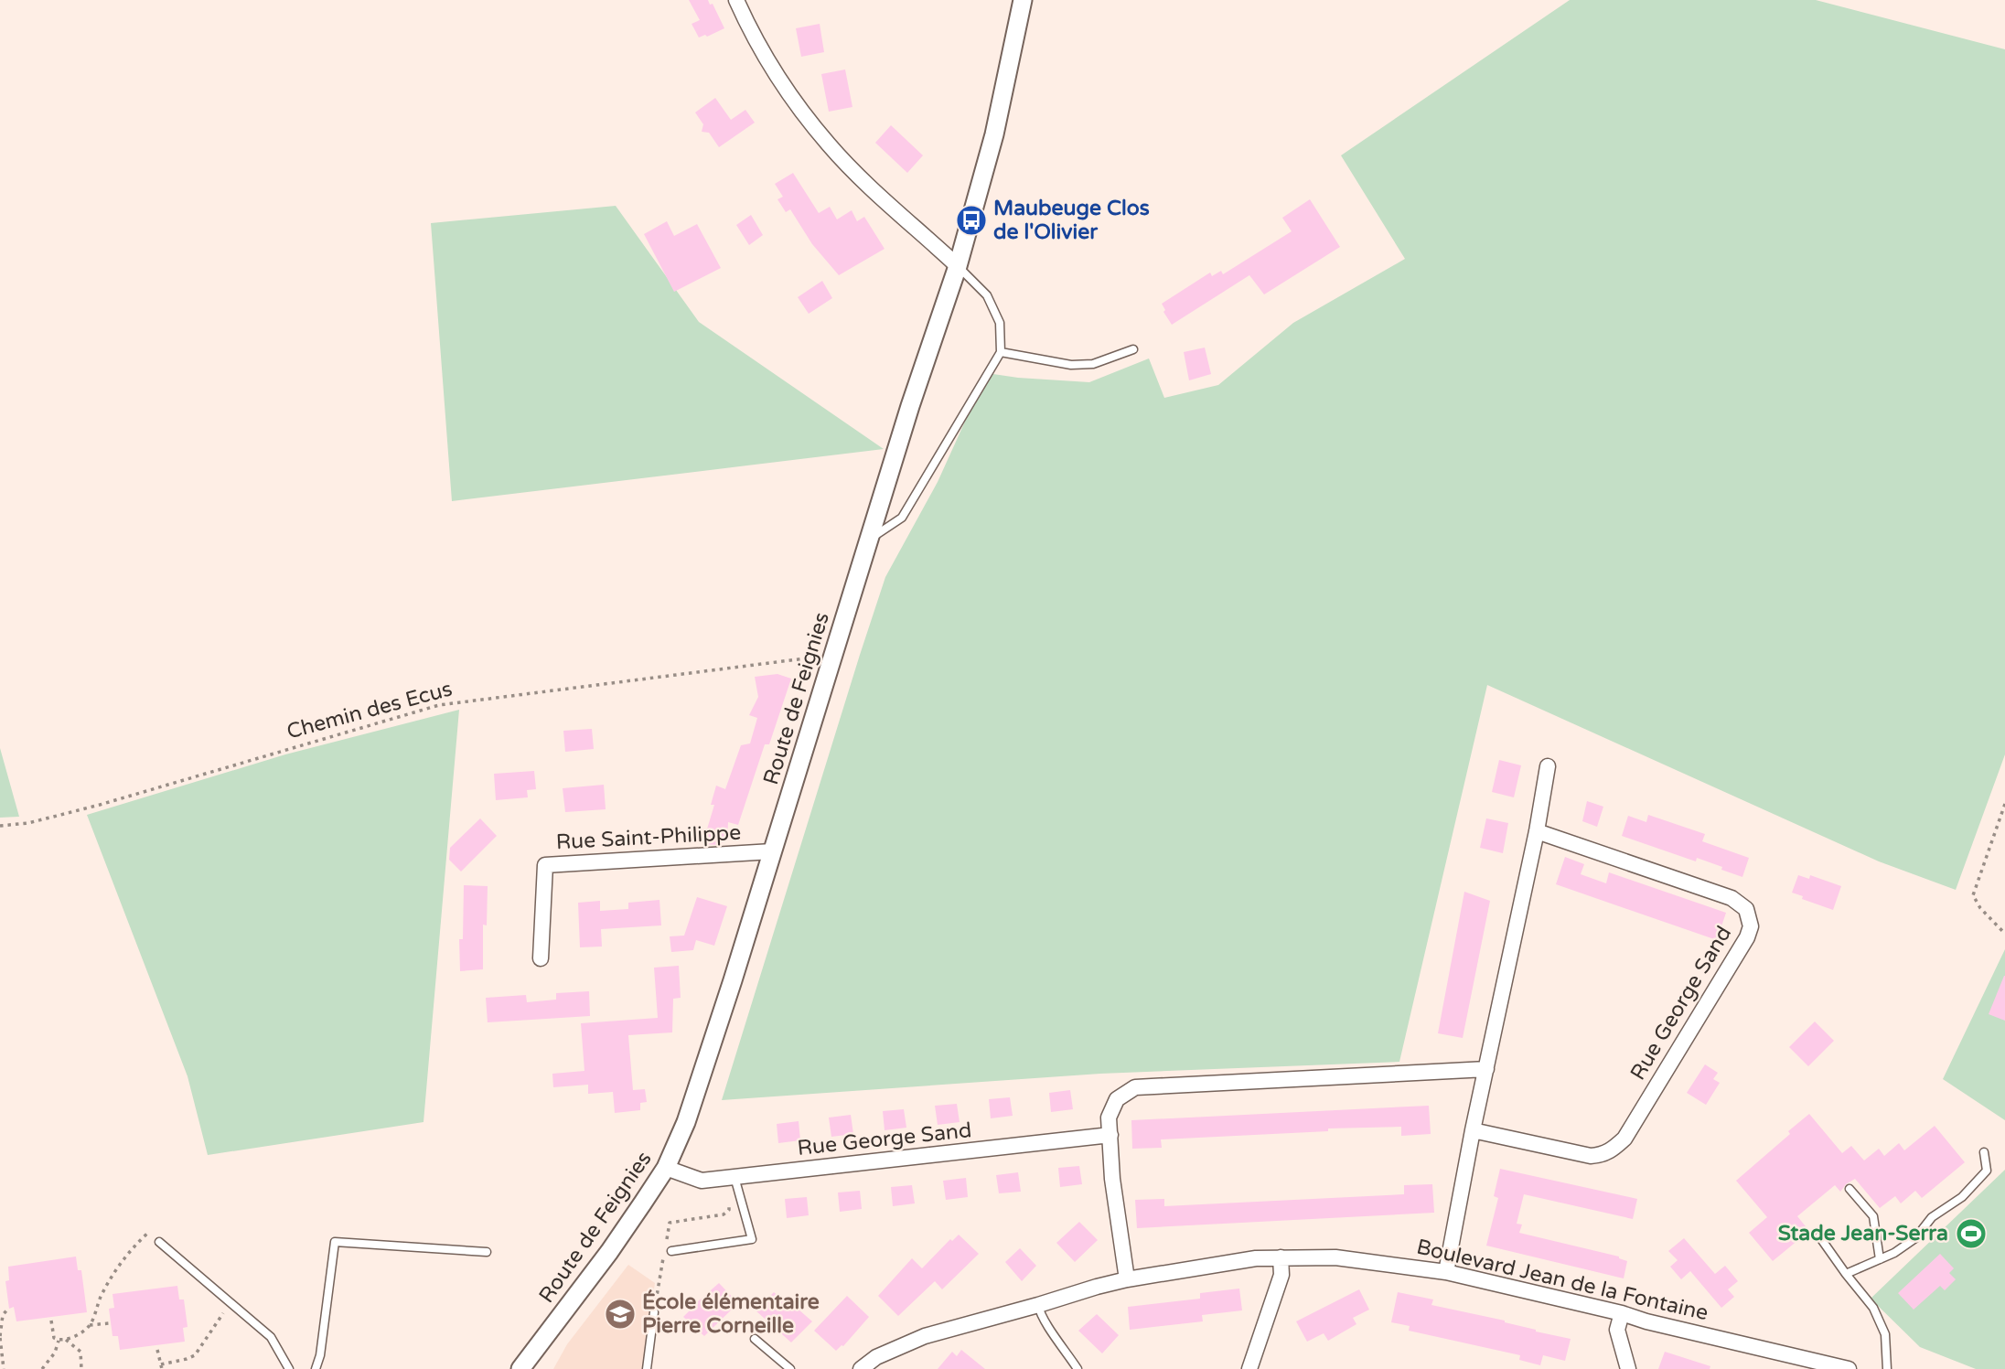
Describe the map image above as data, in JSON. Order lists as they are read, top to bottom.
{
  "streets": {
    "street": [
      "Route de Feignies",
      "Rue Saint-Philippe",
      "Rue George Sand",
      "Boulevard Jean de la Fontaine"
    ],
    "path": ["Chemin des Ecus"]
  },
  "crossings": [
    ["Route de Feignies", "Chemin des Ecus"],
    ["Route de Feignies", "Rue Saint-Philippe"],
    ["Route de Feignies", "Rue George Sand"]
  ],
  "places": {
    "bus stop": ["Maubeuge Clos de l'Olivier"],
    "sports": ["Stade Jean-Serra"],
    "school or university": ["École élémentaire Pierre Corneille"]
  }
}
